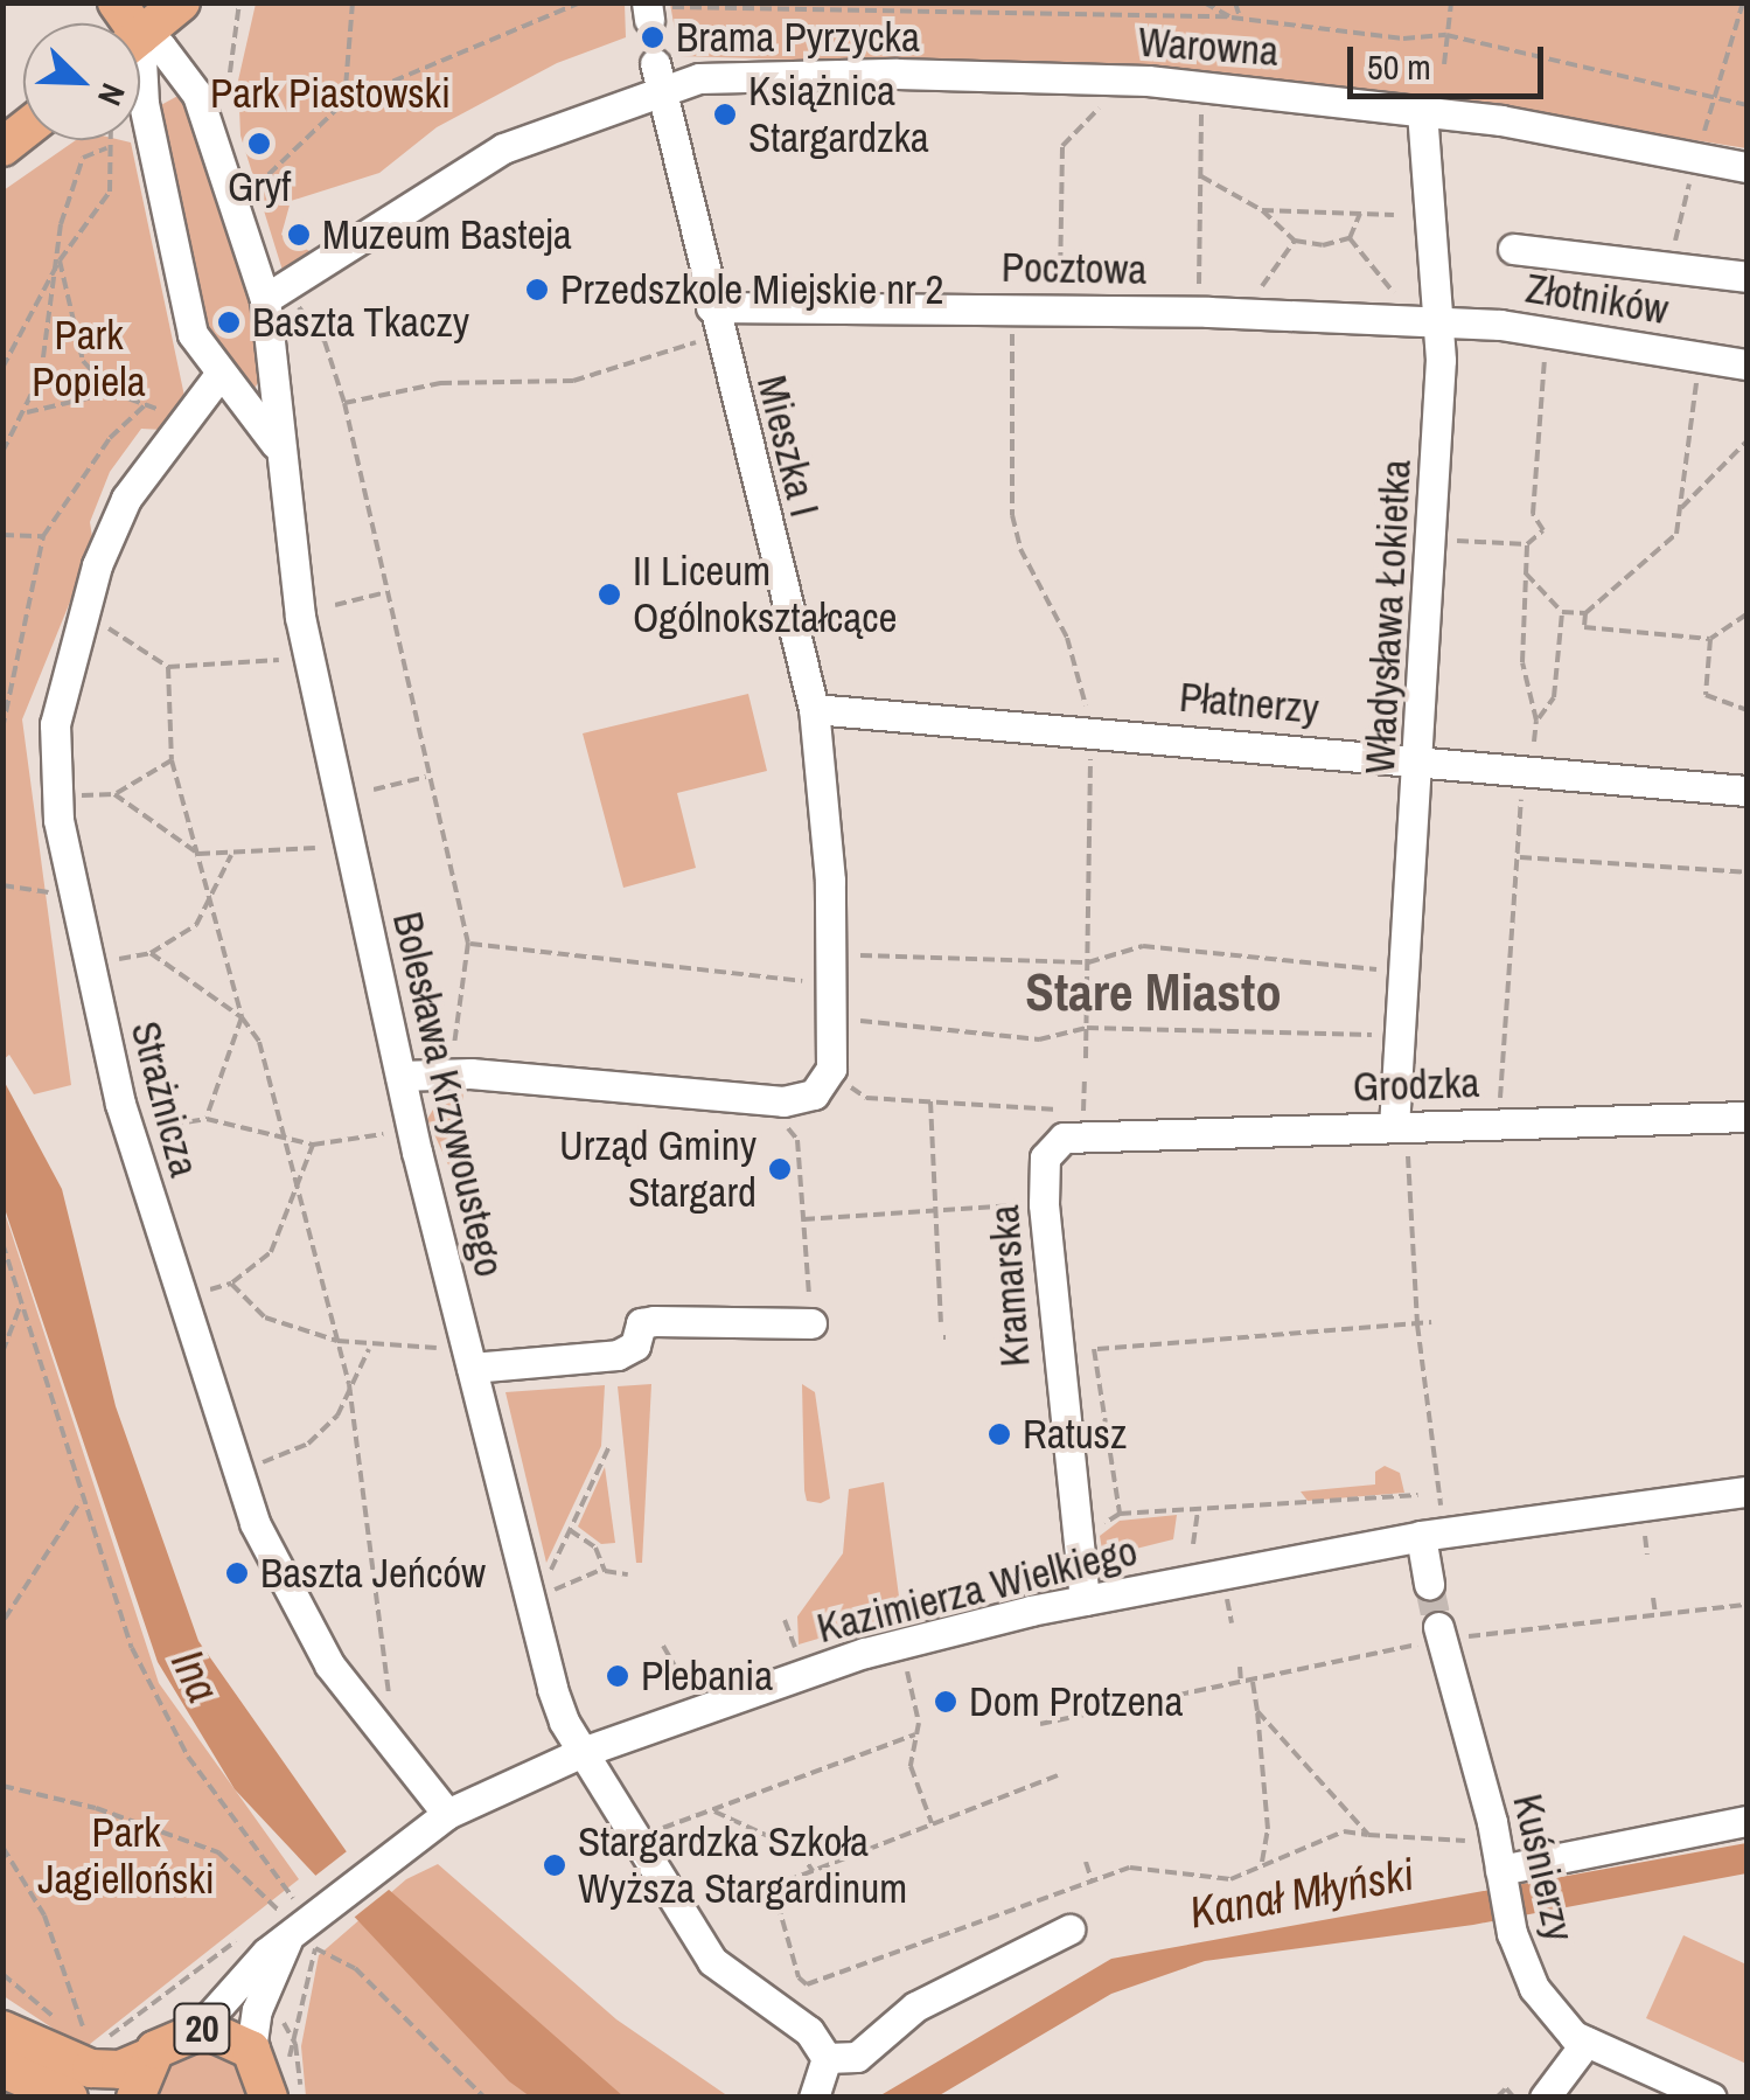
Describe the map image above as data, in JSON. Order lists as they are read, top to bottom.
{
  "streets": {
    "main road": ["20"],
    "street": [
      "Warowna",
      "Pocztowa",
      "Złotników",
      "Mieszka I",
      "Władysława Łokietka",
      "Płatnerzy",
      "Grodzka",
      "Bolesława Krzywoustego",
      "Strażnicza",
      "Kramarska",
      "Kazimierza Wielkiego",
      "Kuśnierzy"
    ]
  },
  "crossings": [
    ["Warowna", "Mieszka I"],
    ["Warowna", "Władysława Łokietka"],
    ["Warowna", "Bolesława Krzywoustego"],
    ["Pocztowa", "Złotników"],
    ["Pocztowa", "Mieszka I"],
    ["Pocztowa", "Władysława Łokietka"],
    ["Złotników", "Władysława Łokietka"],
    ["Mieszka I", "Płatnerzy"],
    ["Władysława Łokietka", "Płatnerzy"],
    ["Władysława Łokietka", "Grodzka"],
    ["Grodzka", "Kramarska"],
    ["Bolesława Krzywoustego", "Kazimierza Wielkiego"],
    ["Strażnicza", "Kazimierza Wielkiego"],
    ["Kramarska", "Kazimierza Wielkiego"],
    ["Kazimierza Wielkiego", "20"]
  ],
  "districts": ["Stare Miasto"],
  "water": ["Ina", "Kanał Młyński"],
  "parks": ["Park Piastowski", "Park Popiela", "Park Jagielloński"],
  "places": [
    "Brama Pyrzycka",
    "Książnica Stargardzka",
    "Gryf",
    "Muzeum Basteja",
    "Przedszkole Miejskie nr 2",
    "Baszta Tkaczy",
    "II Liceum Ogólnokształcące",
    "Urząd Gminy Stargard",
    "Ratusz",
    "Baszta Jeńców",
    "Plebania",
    "Dom Protzena",
    "Stargardzka Szkoła Wyższa Stargardinum"
  ],
  "scale_bar": "50 m",
  "north": "bottom right"
}
